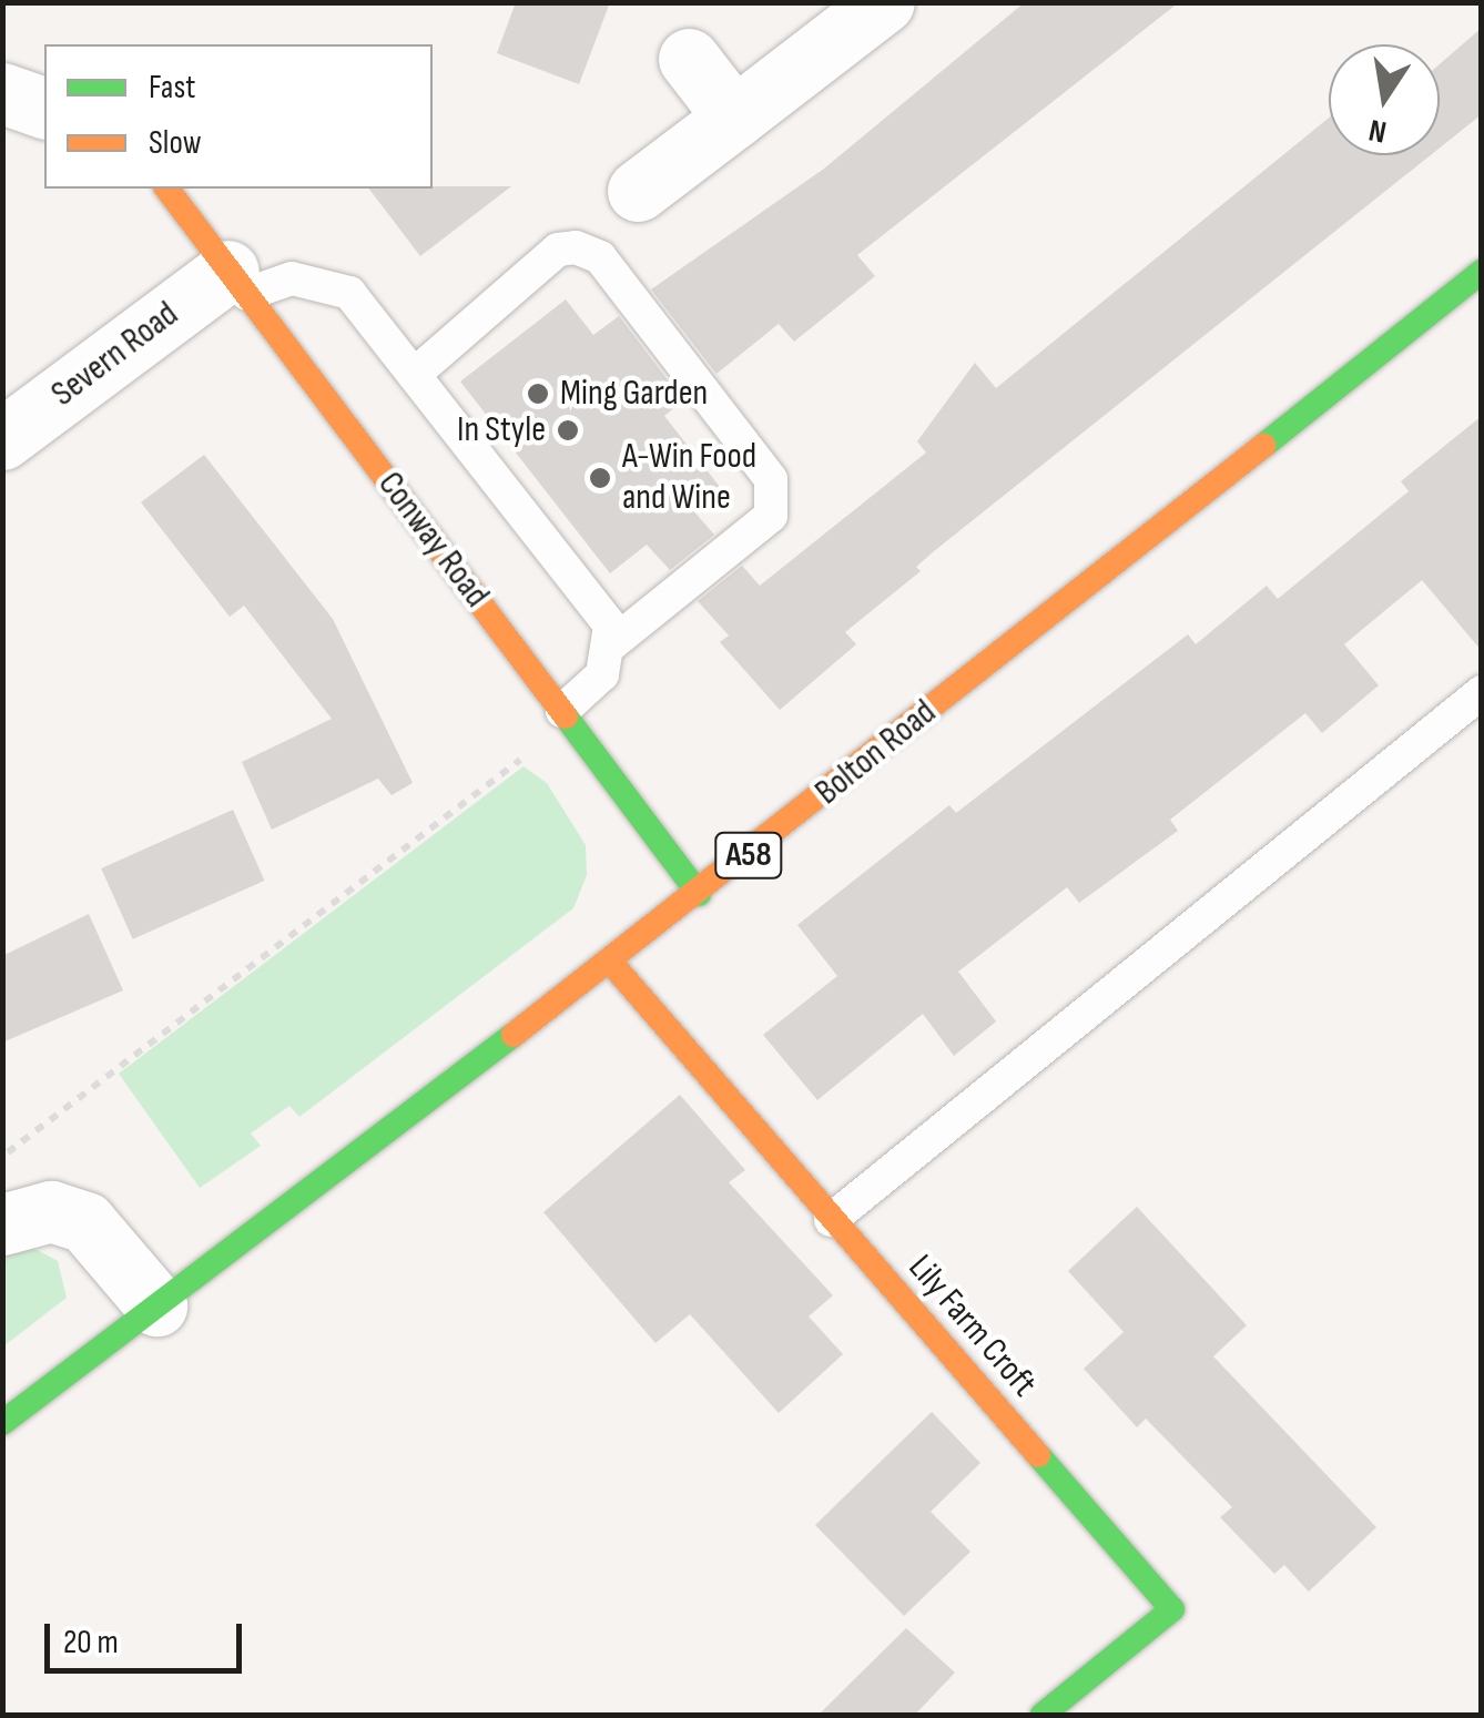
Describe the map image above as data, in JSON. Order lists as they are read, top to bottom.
{
  "streets": {
    "street": [
      "Severn Road",
      "Conway Road",
      "Bolton Road",
      "A58",
      "Lily Farm Croft"
    ]
  },
  "crossings": [
    ["Severn Road", "Conway Road"],
    ["Conway Road", "Bolton Road"],
    ["Bolton Road", "Lily Farm Croft"]
  ],
  "places": ["Ming Garden", "In Style", "A-Win Food and Wine"],
  "legend": ["Fast", "Slow"],
  "scale_bar": "20 m",
  "north": "bottom"
}
